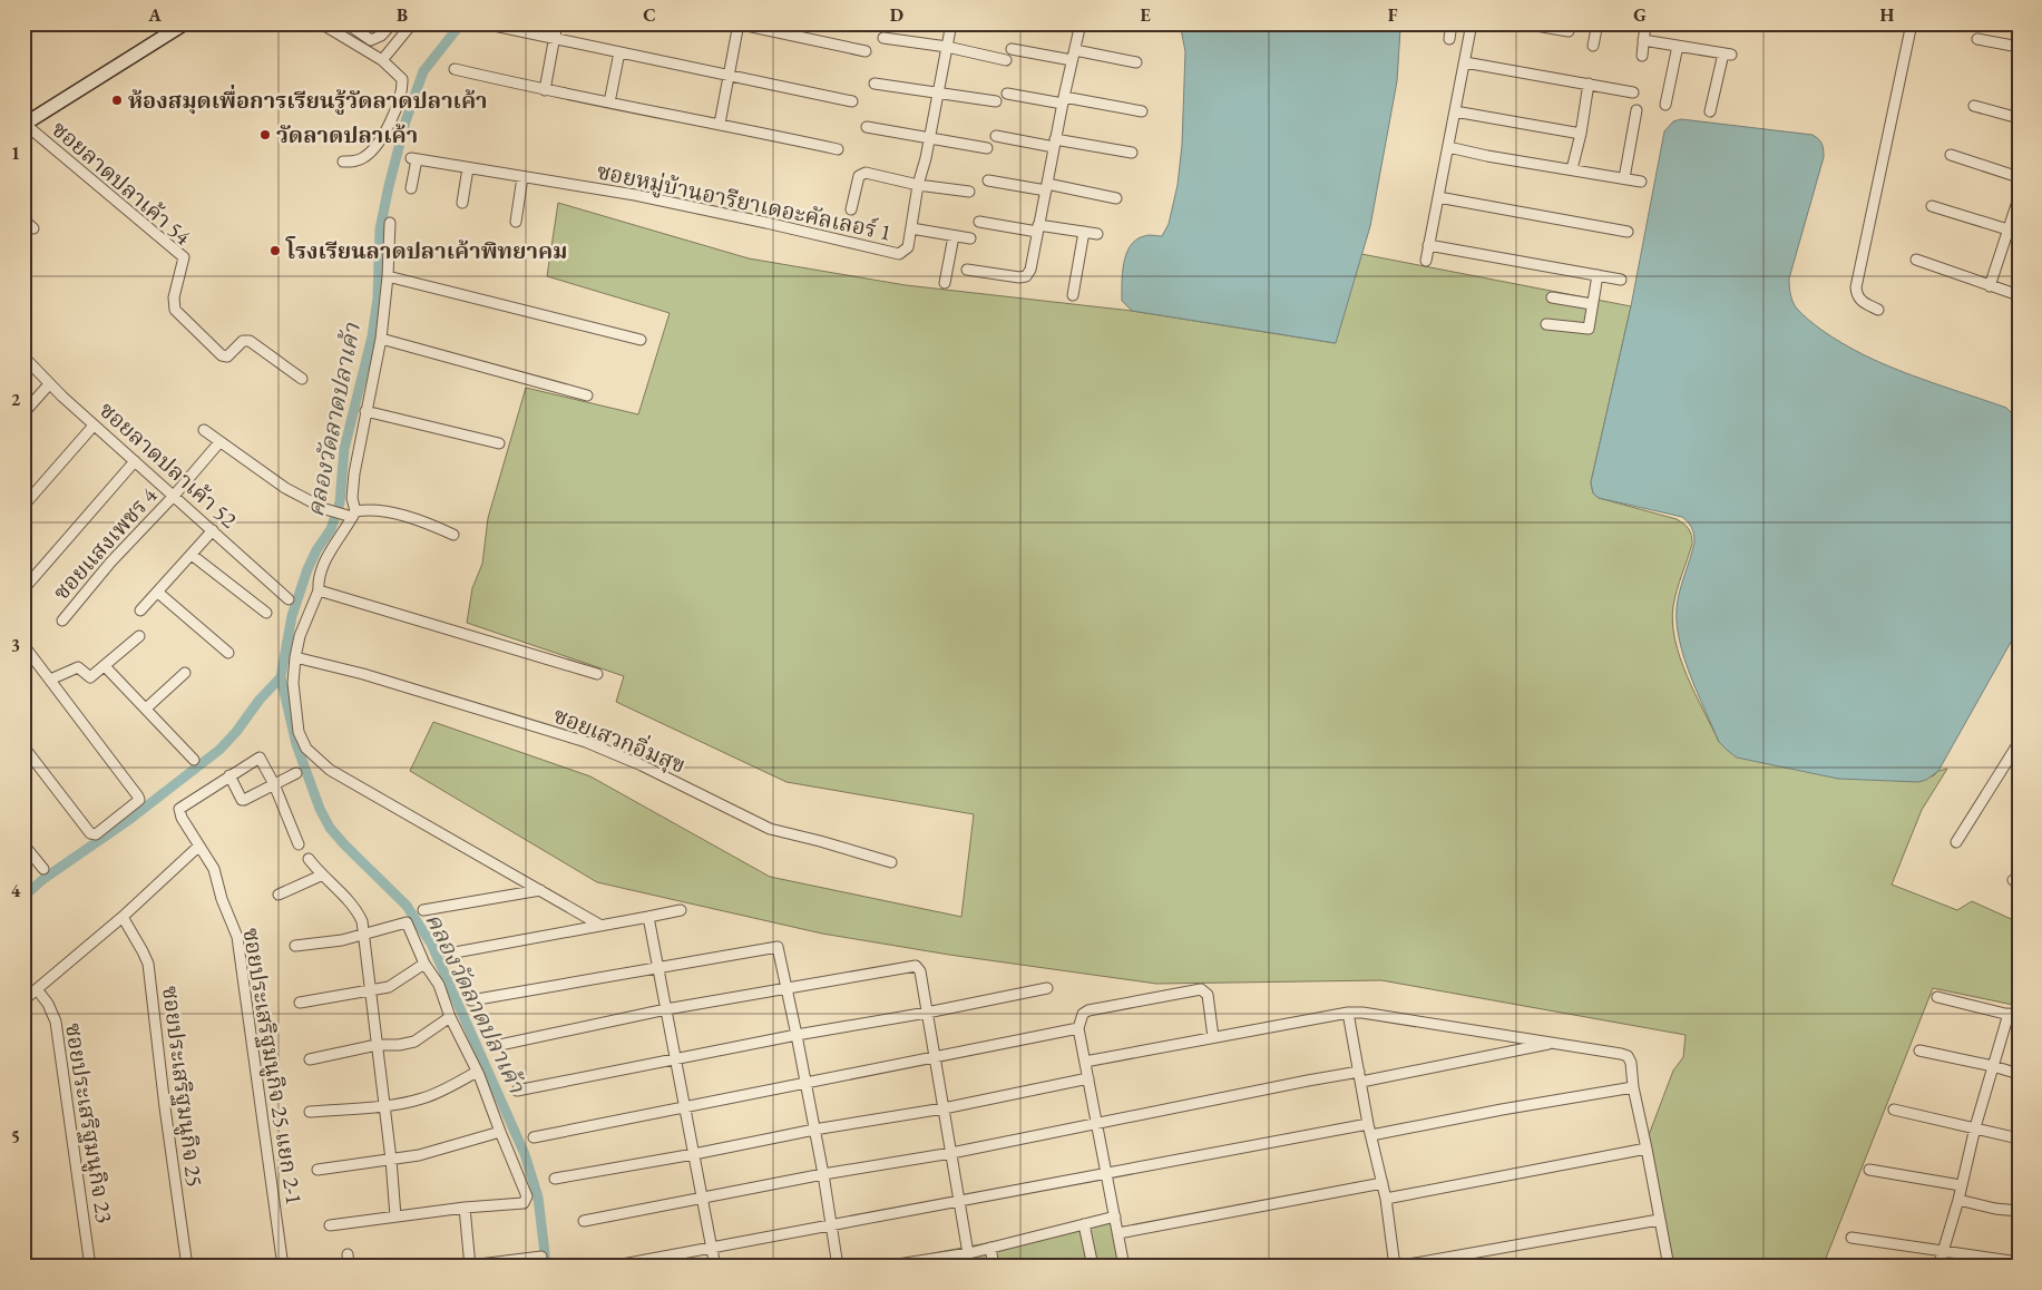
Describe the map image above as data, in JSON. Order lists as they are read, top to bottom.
{
  "streets": {
    "street": [
      "ซอยลาดปลาเค้า 54",
      "ซอยหมู่บ้านอารียาเดอะคัลเลอร์ 1",
      "ซอยลาดปลาเค้า 52",
      "ซอยแสงเพชร 4",
      "ซอยเสวกอิ่มสุข",
      "ซอยประเสริฐมนูกิจ 25 แยก 2-1",
      "ซอยประเสริฐมนูกิจ 25",
      "ซอยประเสริฐมนูกิจ 23"
    ]
  },
  "crossings": [
    ["ซอยลาดปลาเค้า 52", "ซอยแสงเพชร 4"]
  ],
  "water": ["คลองวัดลาดปลาเค้า"],
  "places": ["ห้องสมุดเพื่อการเรียนรู้วัดลาดปลาเค้า", "วัดลาดปลาเค้า", "โรงเรียนลาดปลาเค้าพิทยาคม"],
  "grid": {
    "columns": [
      "A",
      "B",
      "C",
      "D",
      "E",
      "F",
      "G",
      "H"
    ],
    "rows": [
      "1",
      "2",
      "3",
      "4",
      "5"
    ]
  }
}
